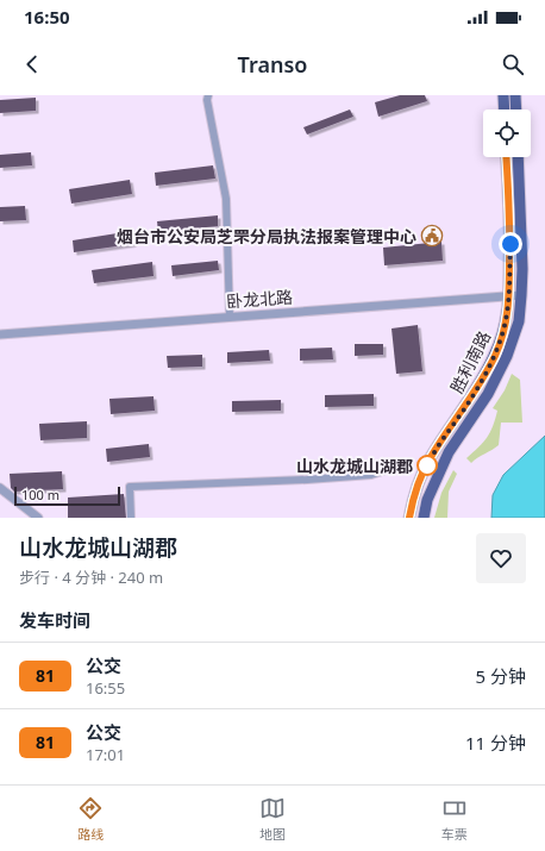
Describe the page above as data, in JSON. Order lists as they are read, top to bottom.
{
  "streets": {
    "main road": ["胜利南路"],
    "street": ["卧龙北路"]
  },
  "crossings": [
    ["卧龙北路", "胜利南路"]
  ],
  "places": {
    "public building": ["烟台市公安局芝罘分局执法报案管理中心"],
    "other": ["山水龙城山湖郡"]
  },
  "lines": ["bus line 81"],
  "scale_bar": "100 m",
  "page": {
    "status": "16:50",
    "header": "Transo",
    "scale": "100 m",
    "heading": [
      ["山水龙城山湖郡", "步行 · 4 分钟 · 240 m"],
      "发车时间"
    ],
    "list": [
      {
        "mark": "81",
        "name": "公交",
        "note": "16:55",
        "value": "5 分钟"
      },
      {
        "mark": "81",
        "name": "公交",
        "note": "17:01",
        "value": "11 分钟"
      }
    ],
    "tabs": ["路线", "地图", "车票"]
  }
}
